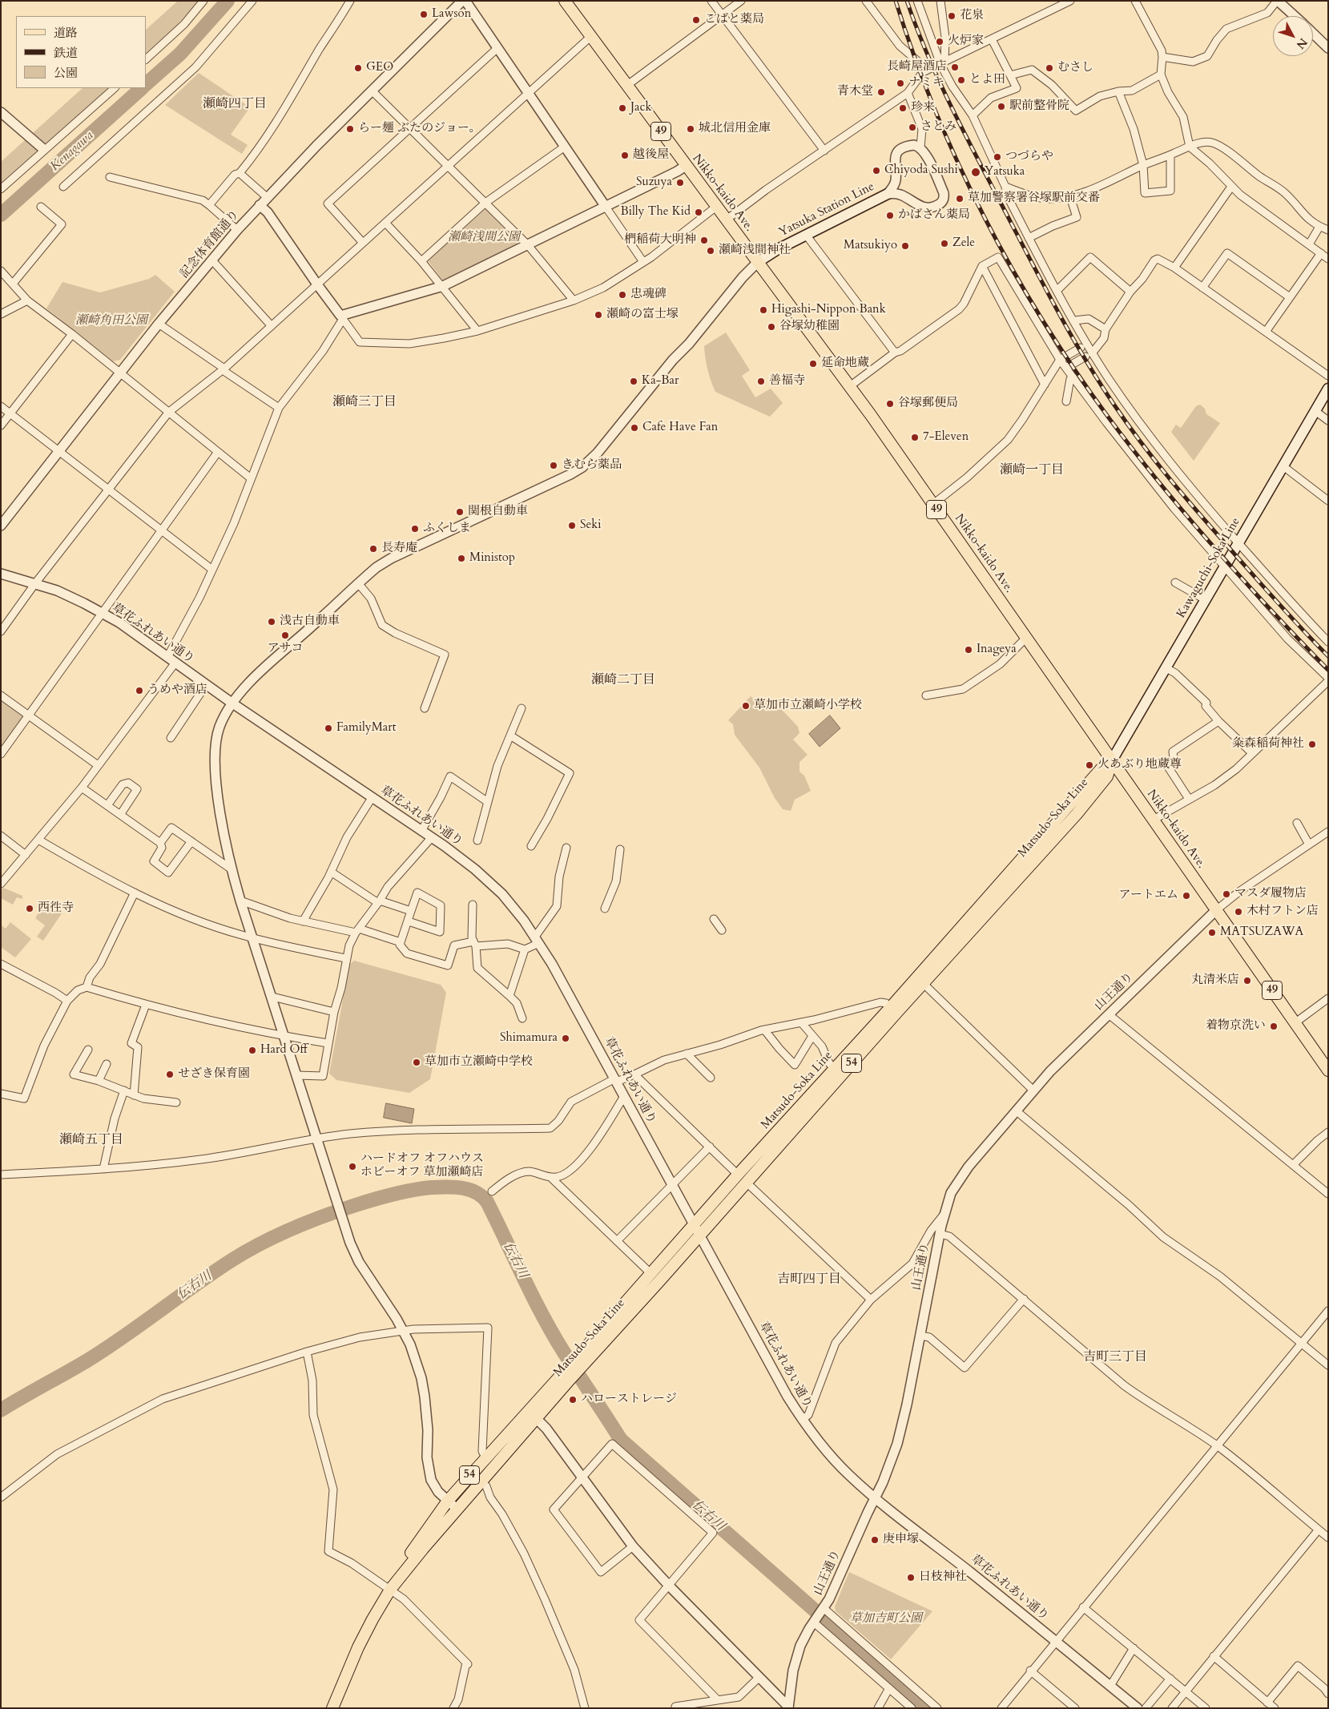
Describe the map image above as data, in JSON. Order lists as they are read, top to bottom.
{
  "streets": {
    "main road": [
      "49",
      "Nikko-kaido Ave.",
      "Yatsuka Station Line",
      "Kawaguchi-Soka Line",
      "Matsudo-Soka Line",
      "54"
    ],
    "street": ["記念体育館通り", "草花ふれあい通り", "山王通り"]
  },
  "crossings": [
    ["Nikko-kaido Ave.", "Yatsuka Station Line"],
    ["Nikko-kaido Ave.", "Kawaguchi-Soka Line"],
    ["Nikko-kaido Ave.", "Matsudo-Soka Line"],
    ["Nikko-kaido Ave.", "山王通り"],
    ["Kawaguchi-Soka Line", "Matsudo-Soka Line"],
    ["草花ふれあい通り", "Matsudo-Soka Line"],
    ["草花ふれあい通り", "山王通り"]
  ],
  "districts": [
    "瀬崎四丁目",
    "瀬崎三丁目",
    "瀬崎一丁目",
    "瀬崎二丁目",
    "瀬崎五丁目",
    "吉町四丁目",
    "吉町三丁目"
  ],
  "water": ["Kenagawa", "伝右川"],
  "parks": ["瀬崎浅間公園", "瀬崎角田公園", "草加吉町公園"],
  "places": [
    "Lawson",
    "花泉",
    "こばと薬局",
    "火炉家",
    "長崎屋酒店",
    "GEO",
    "むさし",
    "とよ田",
    "ナミキ",
    "青木堂",
    "駅前整骨院",
    "Jack",
    "珍来",
    "さとみ",
    "らー麺 ぶたのジョー。",
    "城北信用金庫",
    "越後屋",
    "つづらや",
    "Chiyoda Sushi",
    "Yatsuka",
    "Suzuya",
    "草加警察署谷塚駅前交番",
    "Billy The Kid",
    "かばさん薬局",
    "椚稲荷大明神",
    "Zele",
    "Matsukiyo",
    "瀬崎浅間神社",
    "忠魂碑",
    "Higashi-Nippon Bank",
    "瀬崎の富士塚",
    "谷塚幼稚園",
    "延命地蔵",
    "Ka-Bar",
    "善福寺",
    "谷塚郵便局",
    "Cafe Have Fan",
    "7-Eleven",
    "きむら薬品",
    "関根自動車",
    "Seki",
    "ふくしま",
    "長寿庵",
    "Ministop",
    "浅古自動車",
    "アサコ",
    "Inageya",
    "うめや酒店",
    "草加市立瀬崎小学校",
    "FamilyMart",
    "粂森稲荷神社",
    "火あぶり地蔵尊",
    "マスダ履物店",
    "アートエム",
    "西徃寺",
    "木村フトン店",
    "MATSUZAWA",
    "丸清米店",
    "着物京洗い",
    "Shimamura",
    "Hard Off",
    "草加市立瀬崎中学校",
    "せざき保育園",
    "ハードオフ オフハウス ホビーオフ 草加瀬崎店",
    "ハローストレージ",
    "庚申塚",
    "日枝神社"
  ],
  "legend": ["道路", "鉄道", "公園"],
  "north": "bottom right"
}
